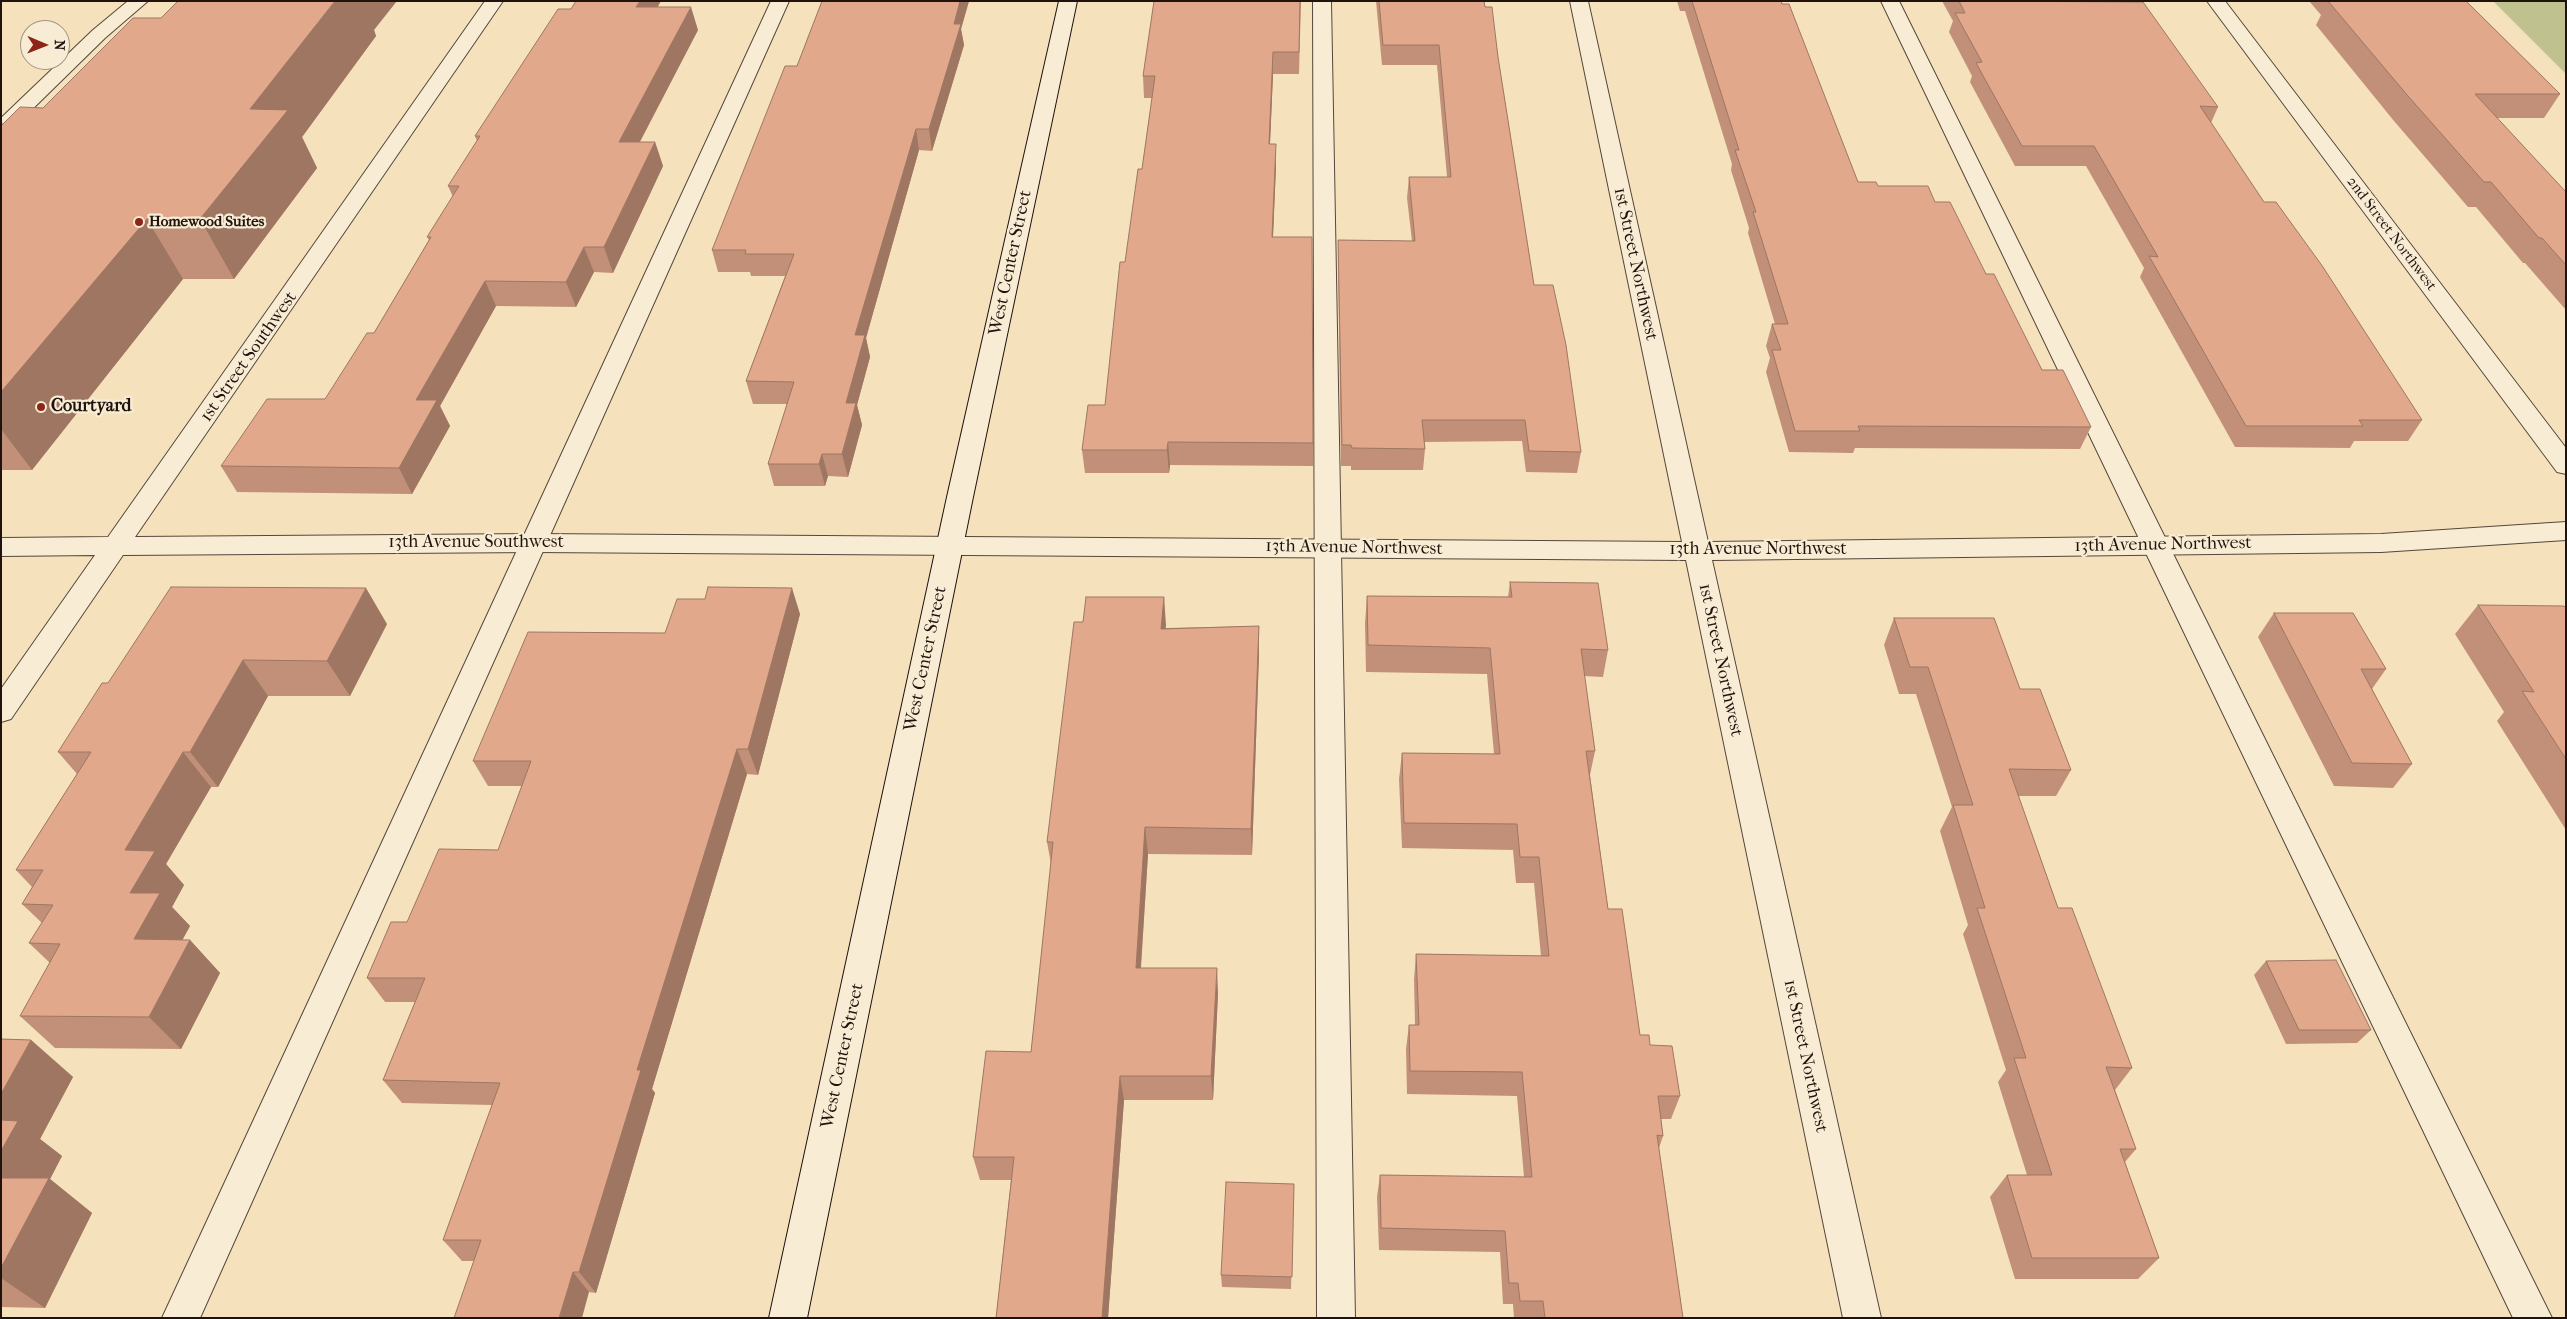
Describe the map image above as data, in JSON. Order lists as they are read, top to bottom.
{
  "streets": {
    "street": [
      "2nd Street Northwest",
      "West Center Street",
      "1st Street Northwest",
      "1st Street Southwest",
      "13th Avenue Southwest",
      "13th Avenue Northwest"
    ]
  },
  "crossings": [
    ["West Center Street", "13th Avenue Southwest"],
    ["West Center Street", "13th Avenue Northwest"],
    ["1st Street Northwest", "13th Avenue Northwest"],
    ["1st Street Southwest", "13th Avenue Southwest"],
    ["13th Avenue Southwest", "13th Avenue Northwest"]
  ],
  "places": ["Homewood Suites", "Courtyard"],
  "north": "right"
}
